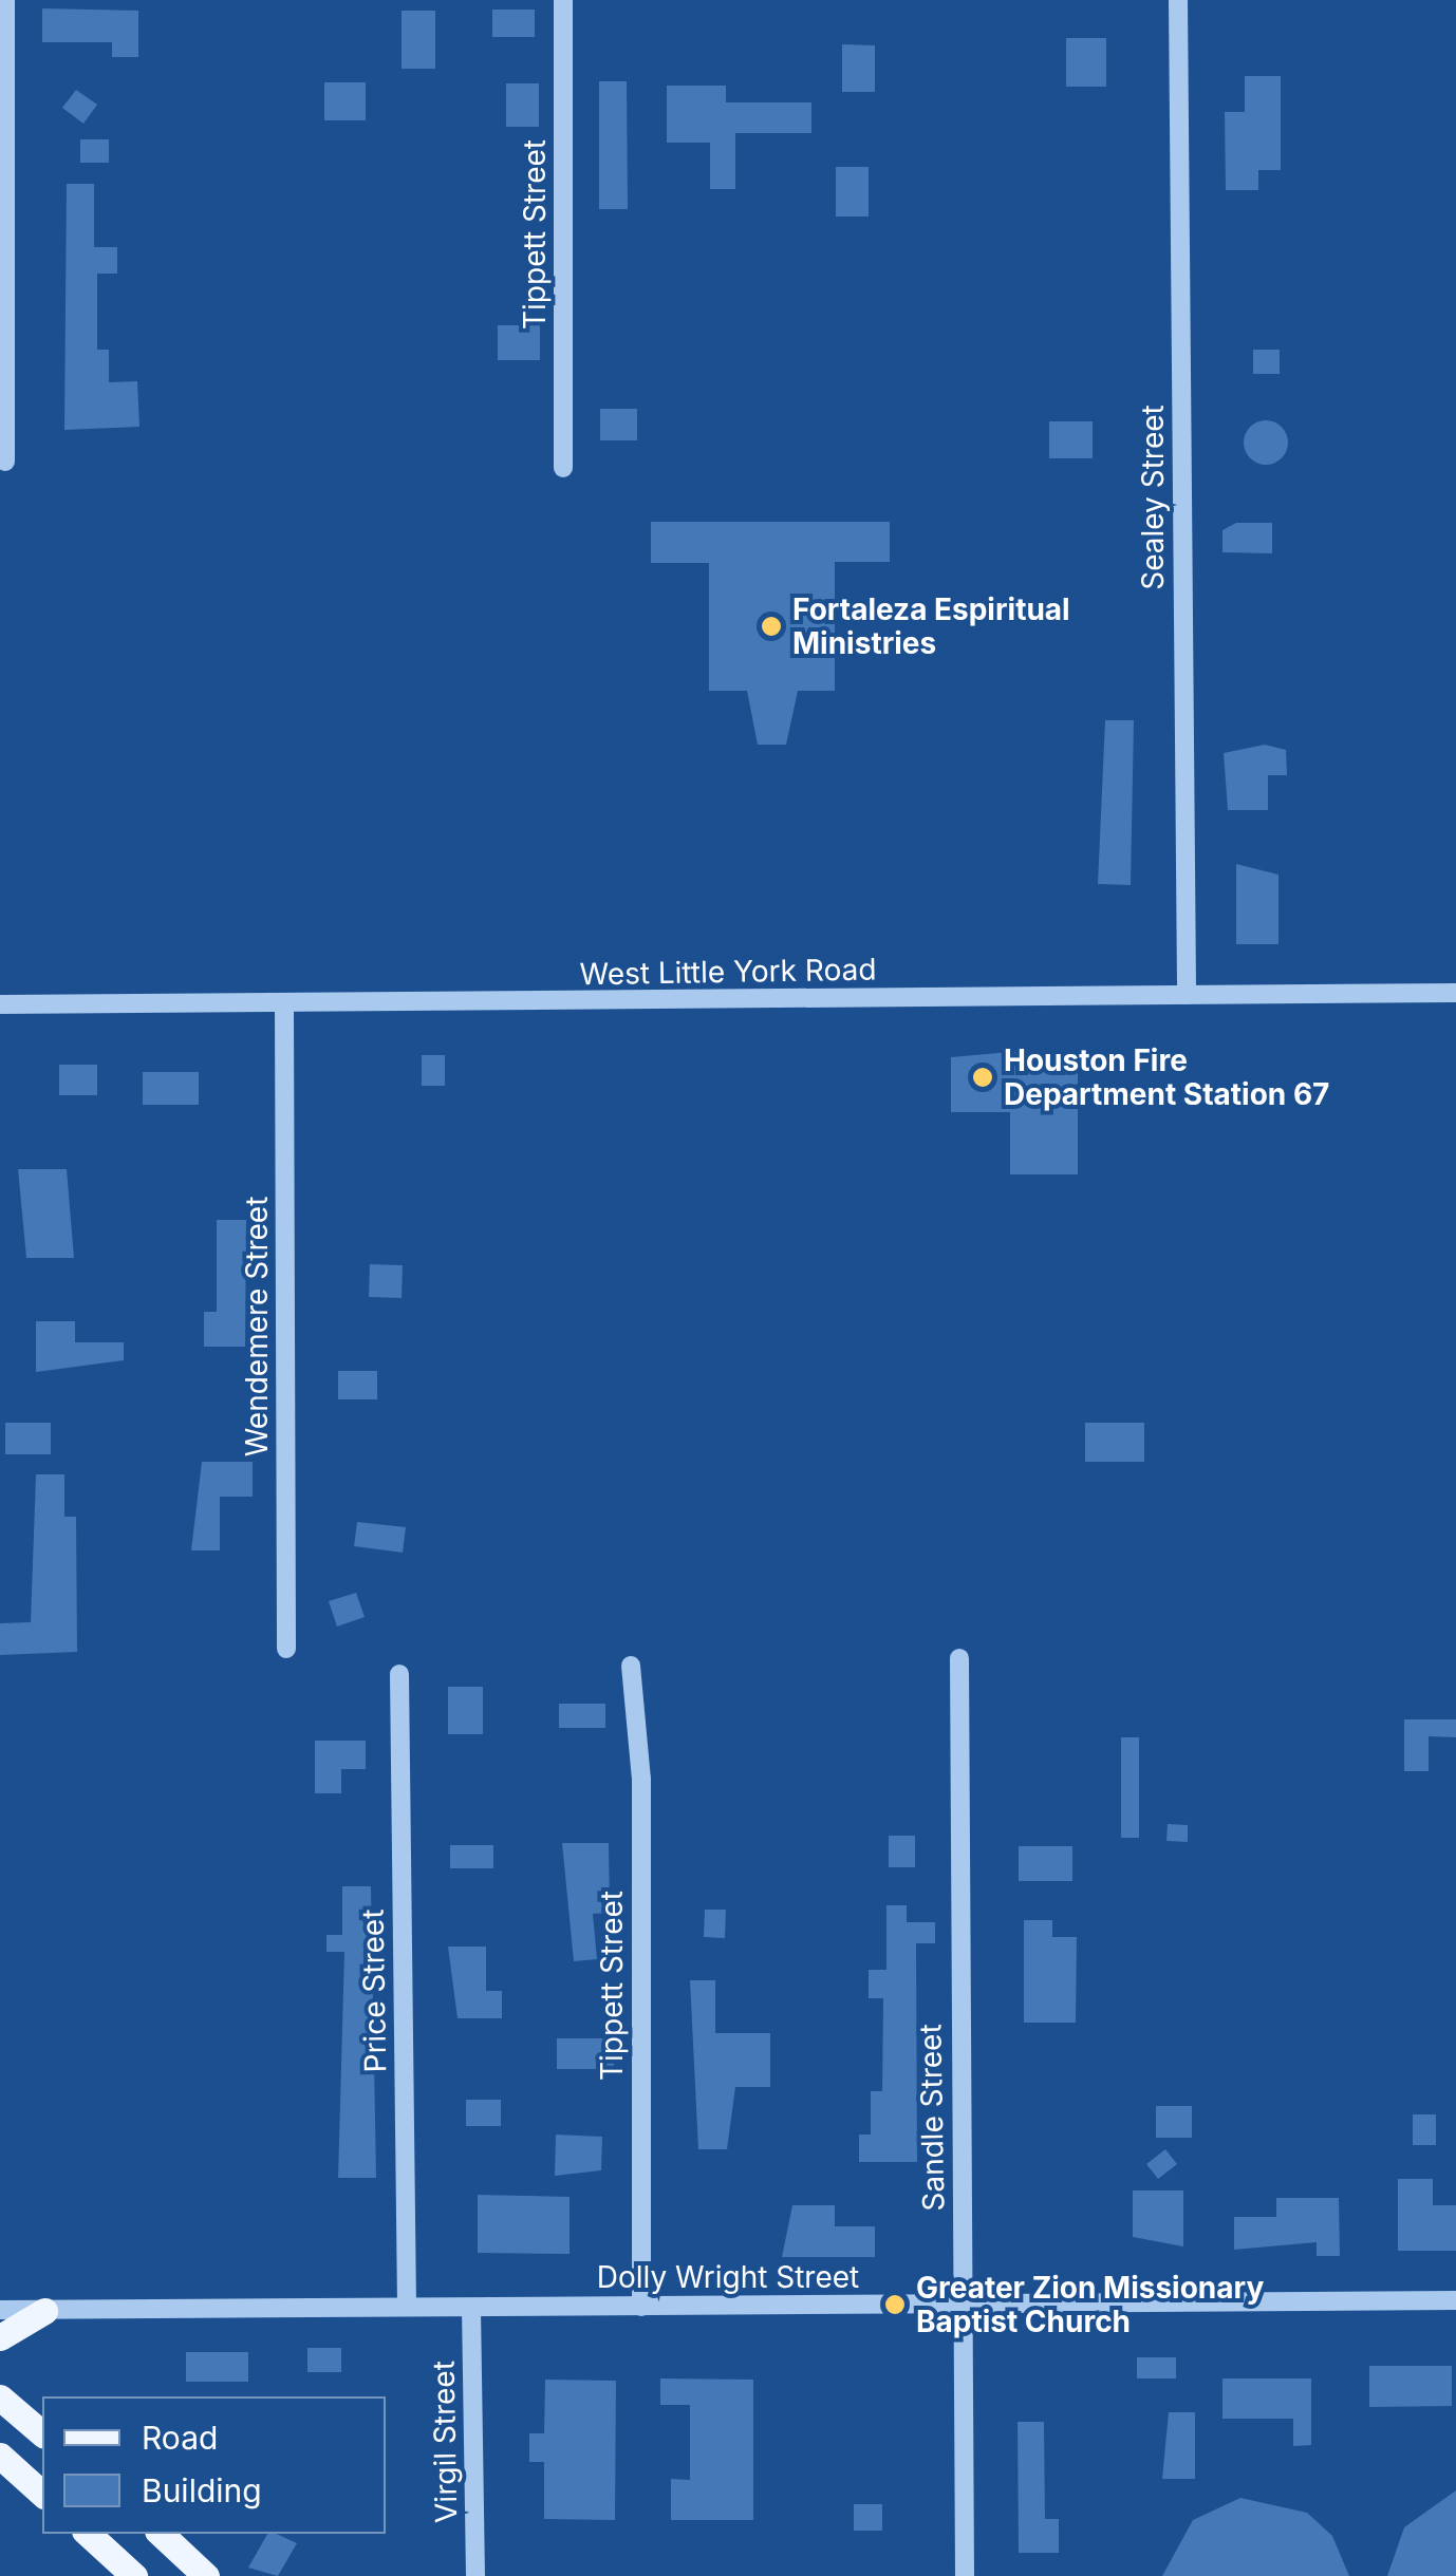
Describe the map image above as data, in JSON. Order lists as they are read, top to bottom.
{
  "streets": {
    "street": [
      "Tippett Street",
      "Sealey Street",
      "West Little York Road",
      "Wendemere Street",
      "Price Street",
      "Sandle Street",
      "Dolly Wright Street",
      "Virgil Street"
    ]
  },
  "crossings": [
    ["Tippett Street", "Dolly Wright Street"],
    ["Sealey Street", "West Little York Road"],
    ["West Little York Road", "Wendemere Street"],
    ["Price Street", "Dolly Wright Street"],
    ["Sandle Street", "Dolly Wright Street"],
    ["Dolly Wright Street", "Virgil Street"]
  ],
  "places": ["Fortaleza Espiritual Ministries", "Houston Fire Department Station 67", "Greater Zion Missionary Baptist Church"],
  "legend": ["Road", "Building"]
}
